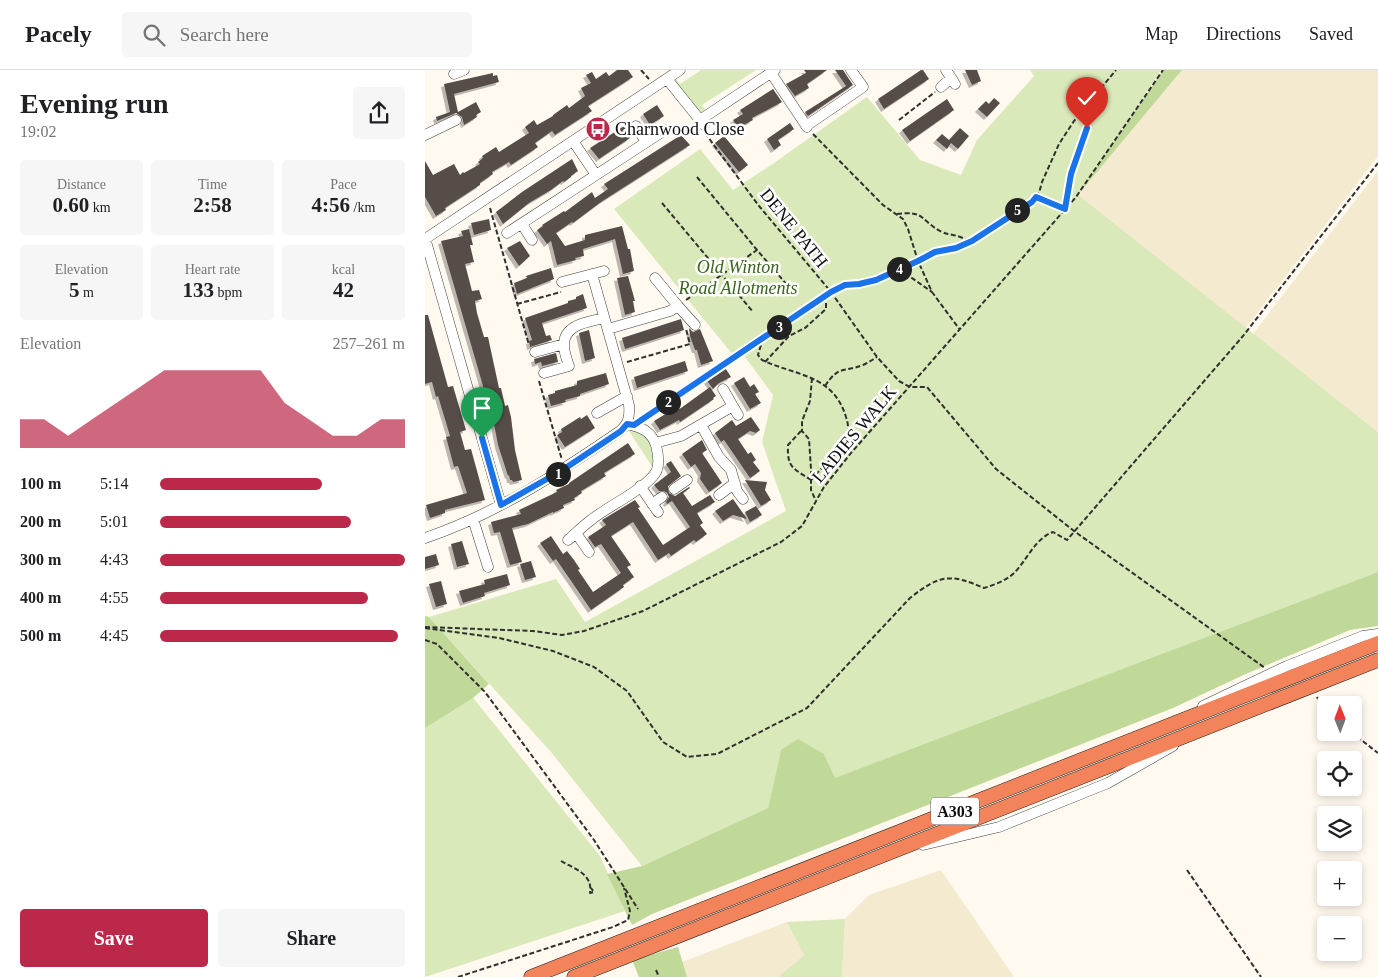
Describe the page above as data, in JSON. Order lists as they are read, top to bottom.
{
  "streets": {
    "highway": ["A303"],
    "path": ["DENE PATH", "LADIES WALK"]
  },
  "crossings": [
    ["DENE PATH", "LADIES WALK"]
  ],
  "parks": ["Old Winton Road Allotments"],
  "places": {
    "bus stop": ["Charnwood Close"]
  },
  "north": "top",
  "page": {
    "header": "Pacely",
    "search": "Search here",
    "nav": ["Map", "Directions", "Saved"],
    "heading": ["Evening run", "19:02"],
    "stats": [
      ["Distance", "0.60 km"],
      ["Time", "2:58"],
      ["Pace", "4:56 /km"],
      ["Elevation", "5 m"],
      ["Heart rate", "133 bpm"],
      ["kcal", "42"]
    ],
    "pins": [
      "5",
      "4",
      "3",
      "2",
      "1"
    ],
    "chart": ["Elevation", "257–261 m"],
    "list": [
      {
        "name": "100 m",
        "note": "5:14"
      },
      {
        "name": "200 m",
        "note": "5:01"
      },
      {
        "name": "300 m",
        "note": "4:43"
      },
      {
        "name": "400 m",
        "note": "4:55"
      },
      {
        "name": "500 m",
        "note": "4:45"
      }
    ],
    "map_buttons": ["+", "−"],
    "buttons": ["Save", "Share"]
  }
}
